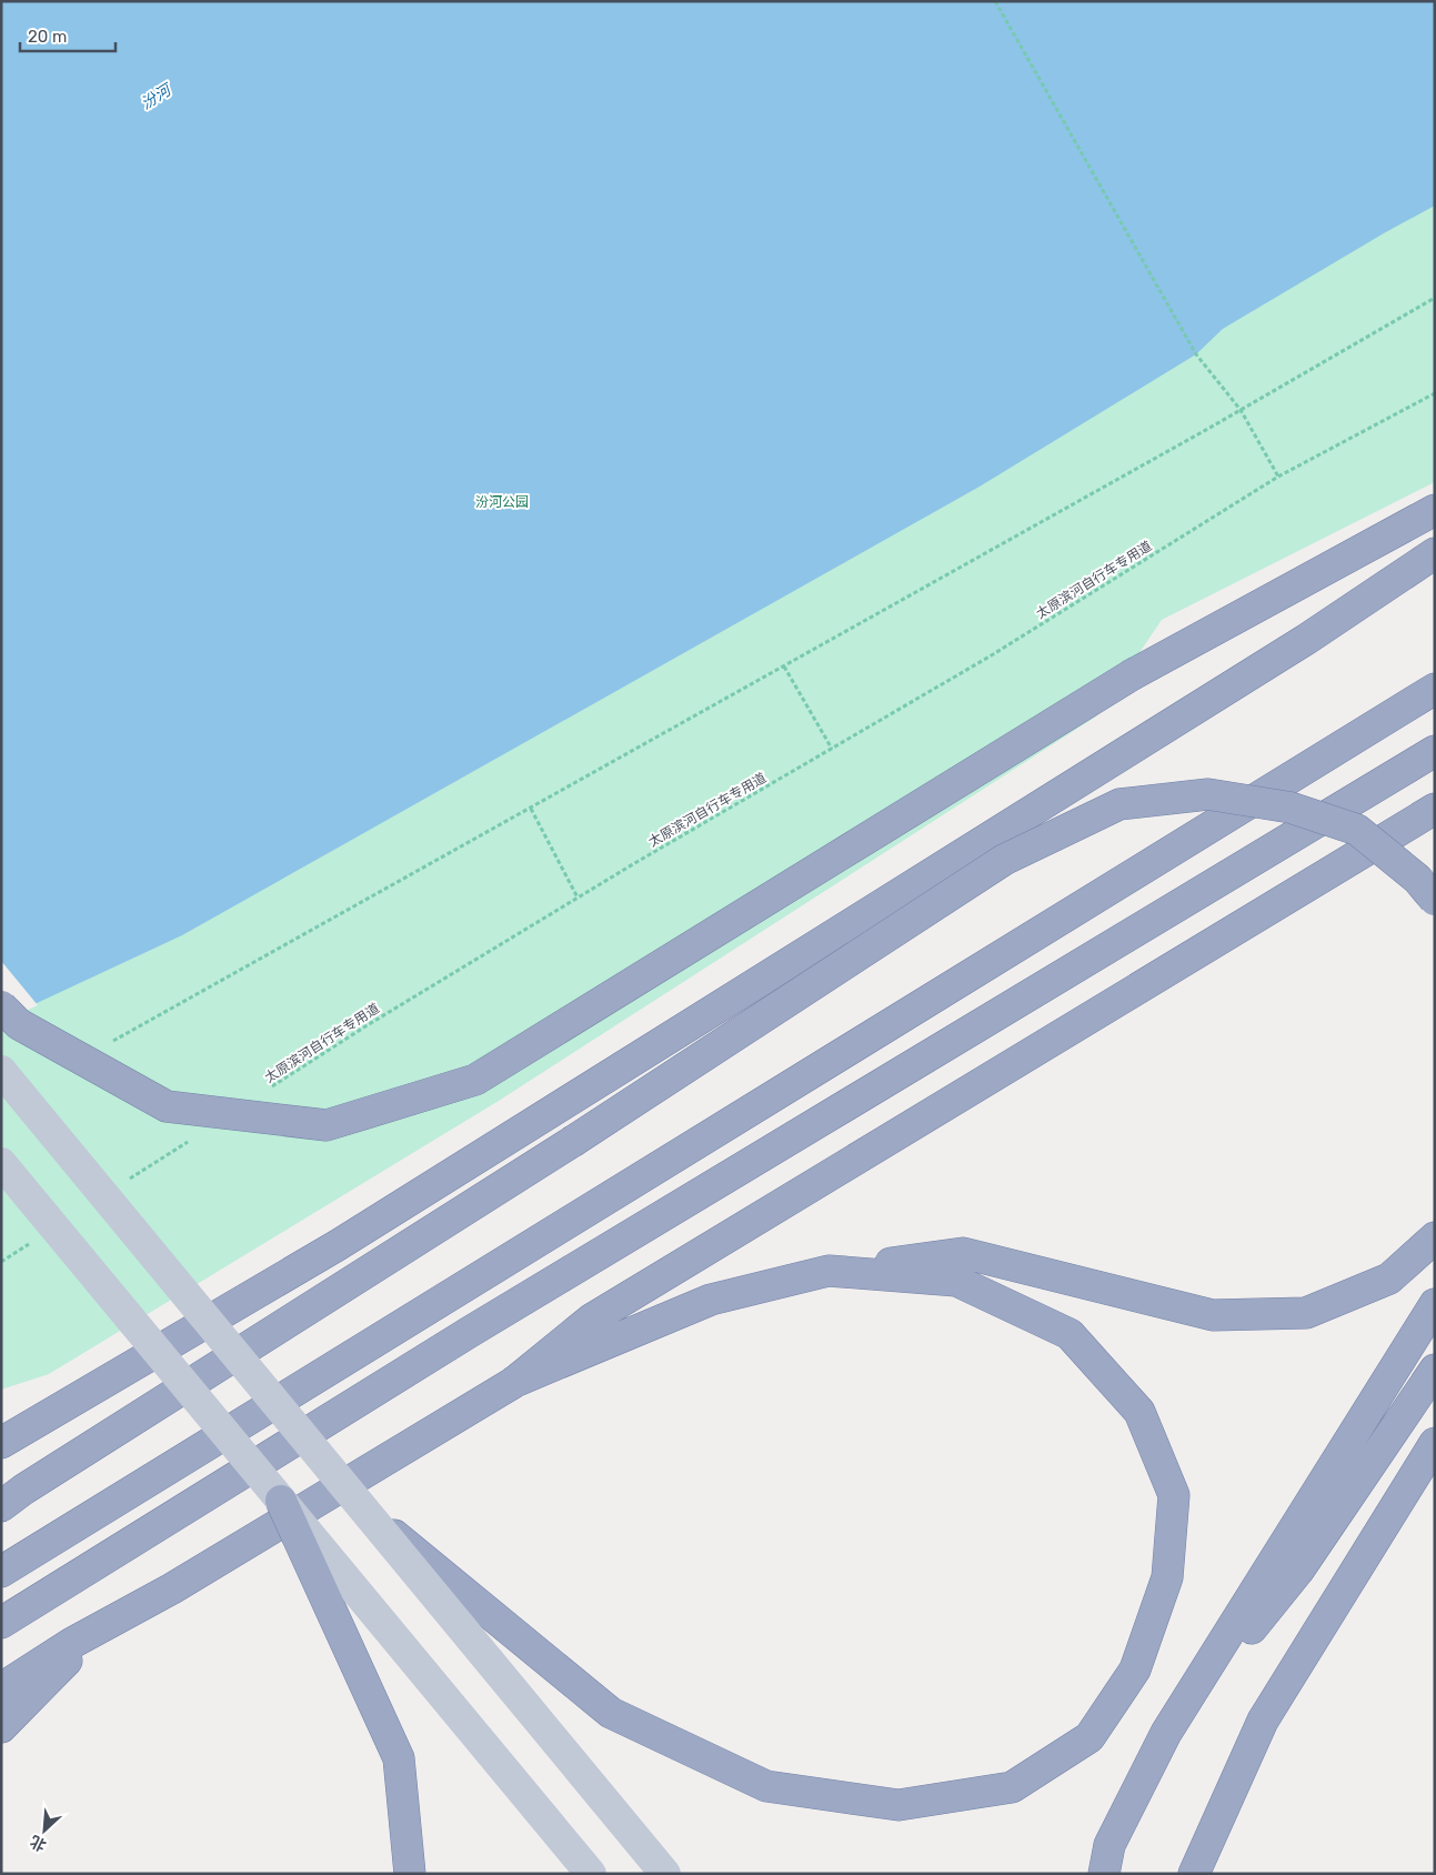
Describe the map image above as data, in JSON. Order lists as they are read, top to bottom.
{
  "streets": {
    "path": ["太原滨河自行车专用道"]
  },
  "water": ["汾河"],
  "parks": ["汾河公园"],
  "scale_bar": "20 m",
  "north": "bottom left"
}
